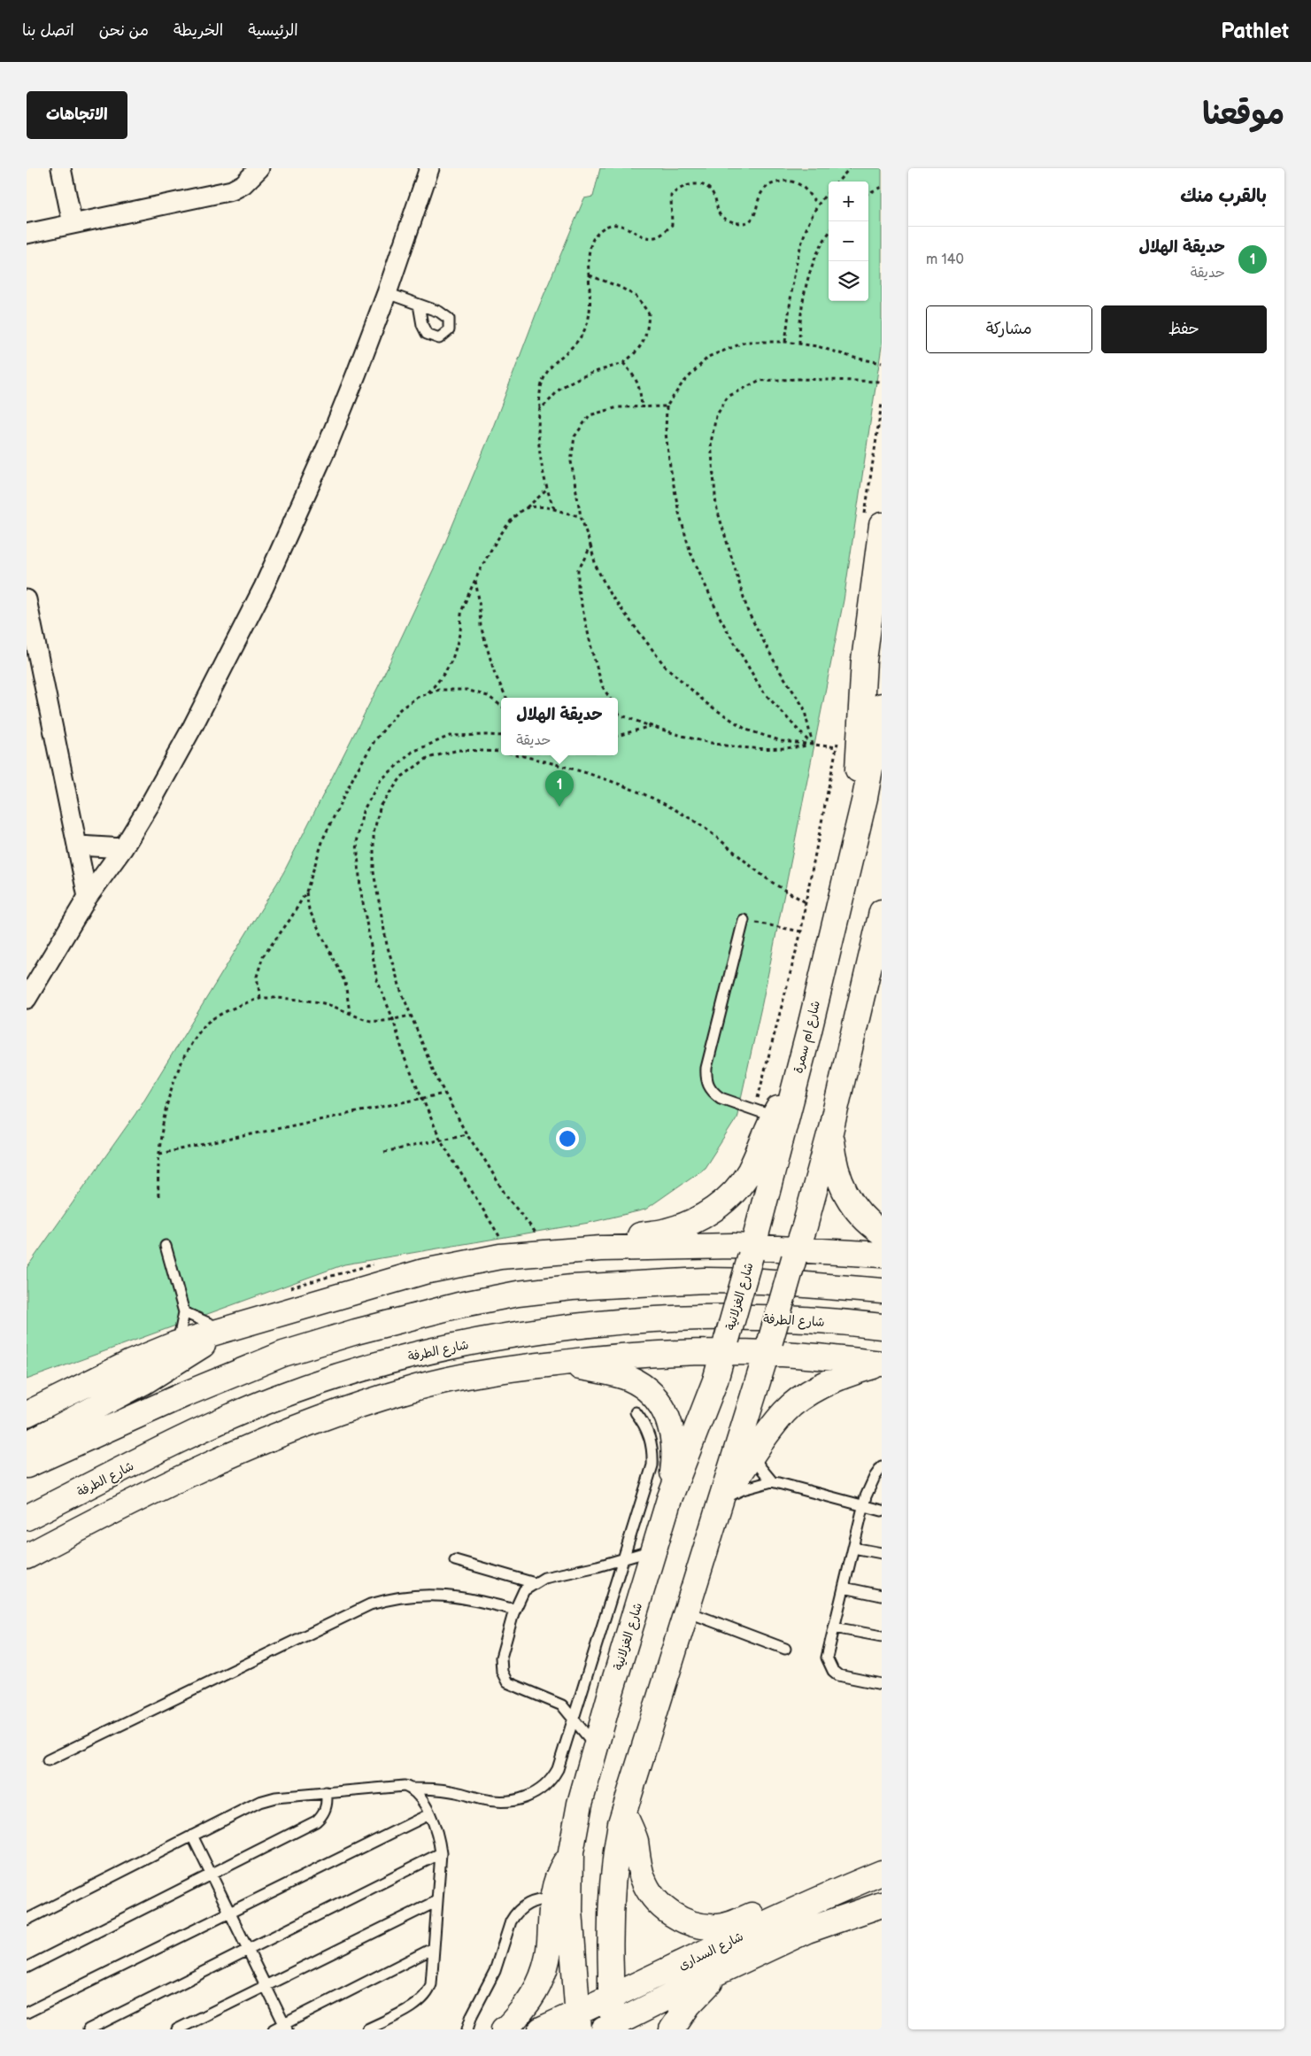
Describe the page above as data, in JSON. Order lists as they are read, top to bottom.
{
  "streets": {
    "main road": [
      "شارع ام سمرة",
      "شارع الغزلانية",
      "شارع الطرفة",
      "شارع السدارى"
    ]
  },
  "crossings": [
    ["شارع ام سمرة", "شارع الغزلانية"],
    ["شارع الغزلانية", "شارع السدارى"]
  ],
  "page": {
    "header": "Pathlet",
    "nav": [
      "الرئيسية",
      "الخريطة",
      "من نحن",
      "اتصل بنا"
    ],
    "title": "موقعنا",
    "buttons": [
      "الاتجاهات",
      ["حفظ", "مشاركة"]
    ],
    "heading": "بالقرب منك",
    "map_buttons": ["+", "−"],
    "list": [
      {
        "mark": "1",
        "name": "حديقة الهلال",
        "note": "حديقة",
        "value": "140 m"
      }
    ],
    "popup": ["حديقة الهلال", "حديقة"],
    "pins": "1"
  }
}
